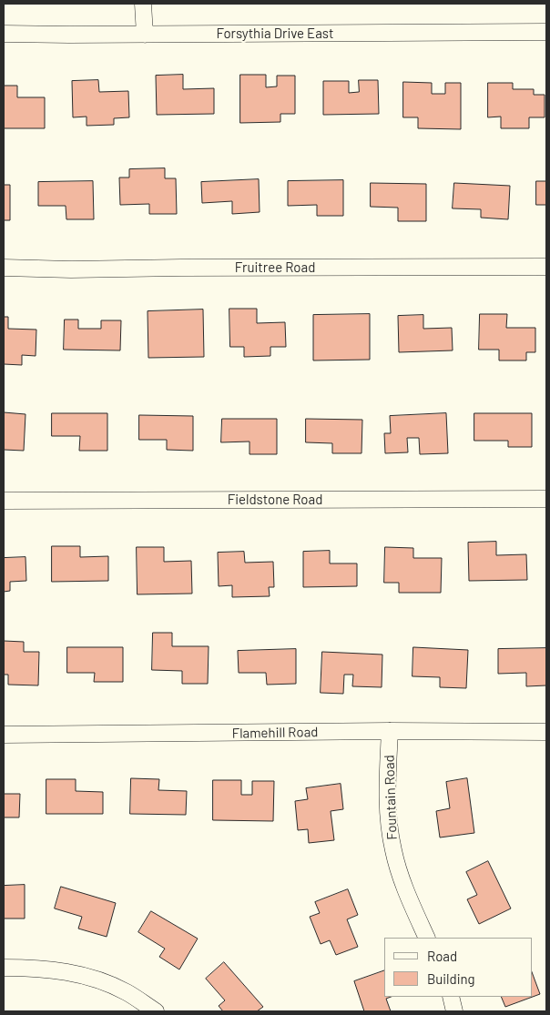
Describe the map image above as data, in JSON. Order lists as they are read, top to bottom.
{
  "streets": {
    "street": [
      "Forsythia Drive East",
      "Fruitree Road",
      "Fieldstone Road",
      "Flamehill Road",
      "Fountain Road"
    ]
  },
  "crossings": [
    ["Flamehill Road", "Fountain Road"]
  ],
  "legend": ["Road", "Building"]
}
